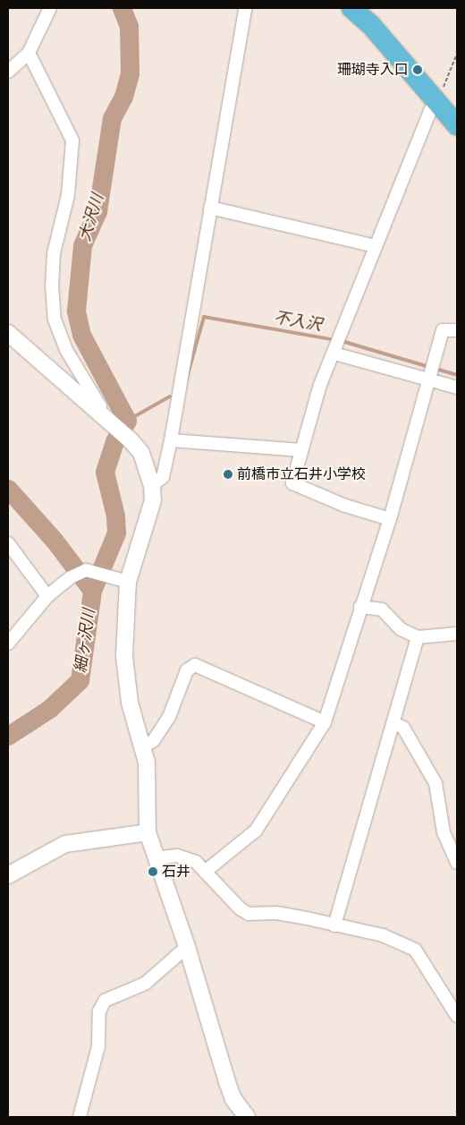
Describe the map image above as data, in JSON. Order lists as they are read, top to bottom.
{
  "water": ["大沢川", "不入沢", "細ヶ沢川"],
  "places": ["珊瑚寺入口", "前橋市立石井小学校", "石井"]
}
